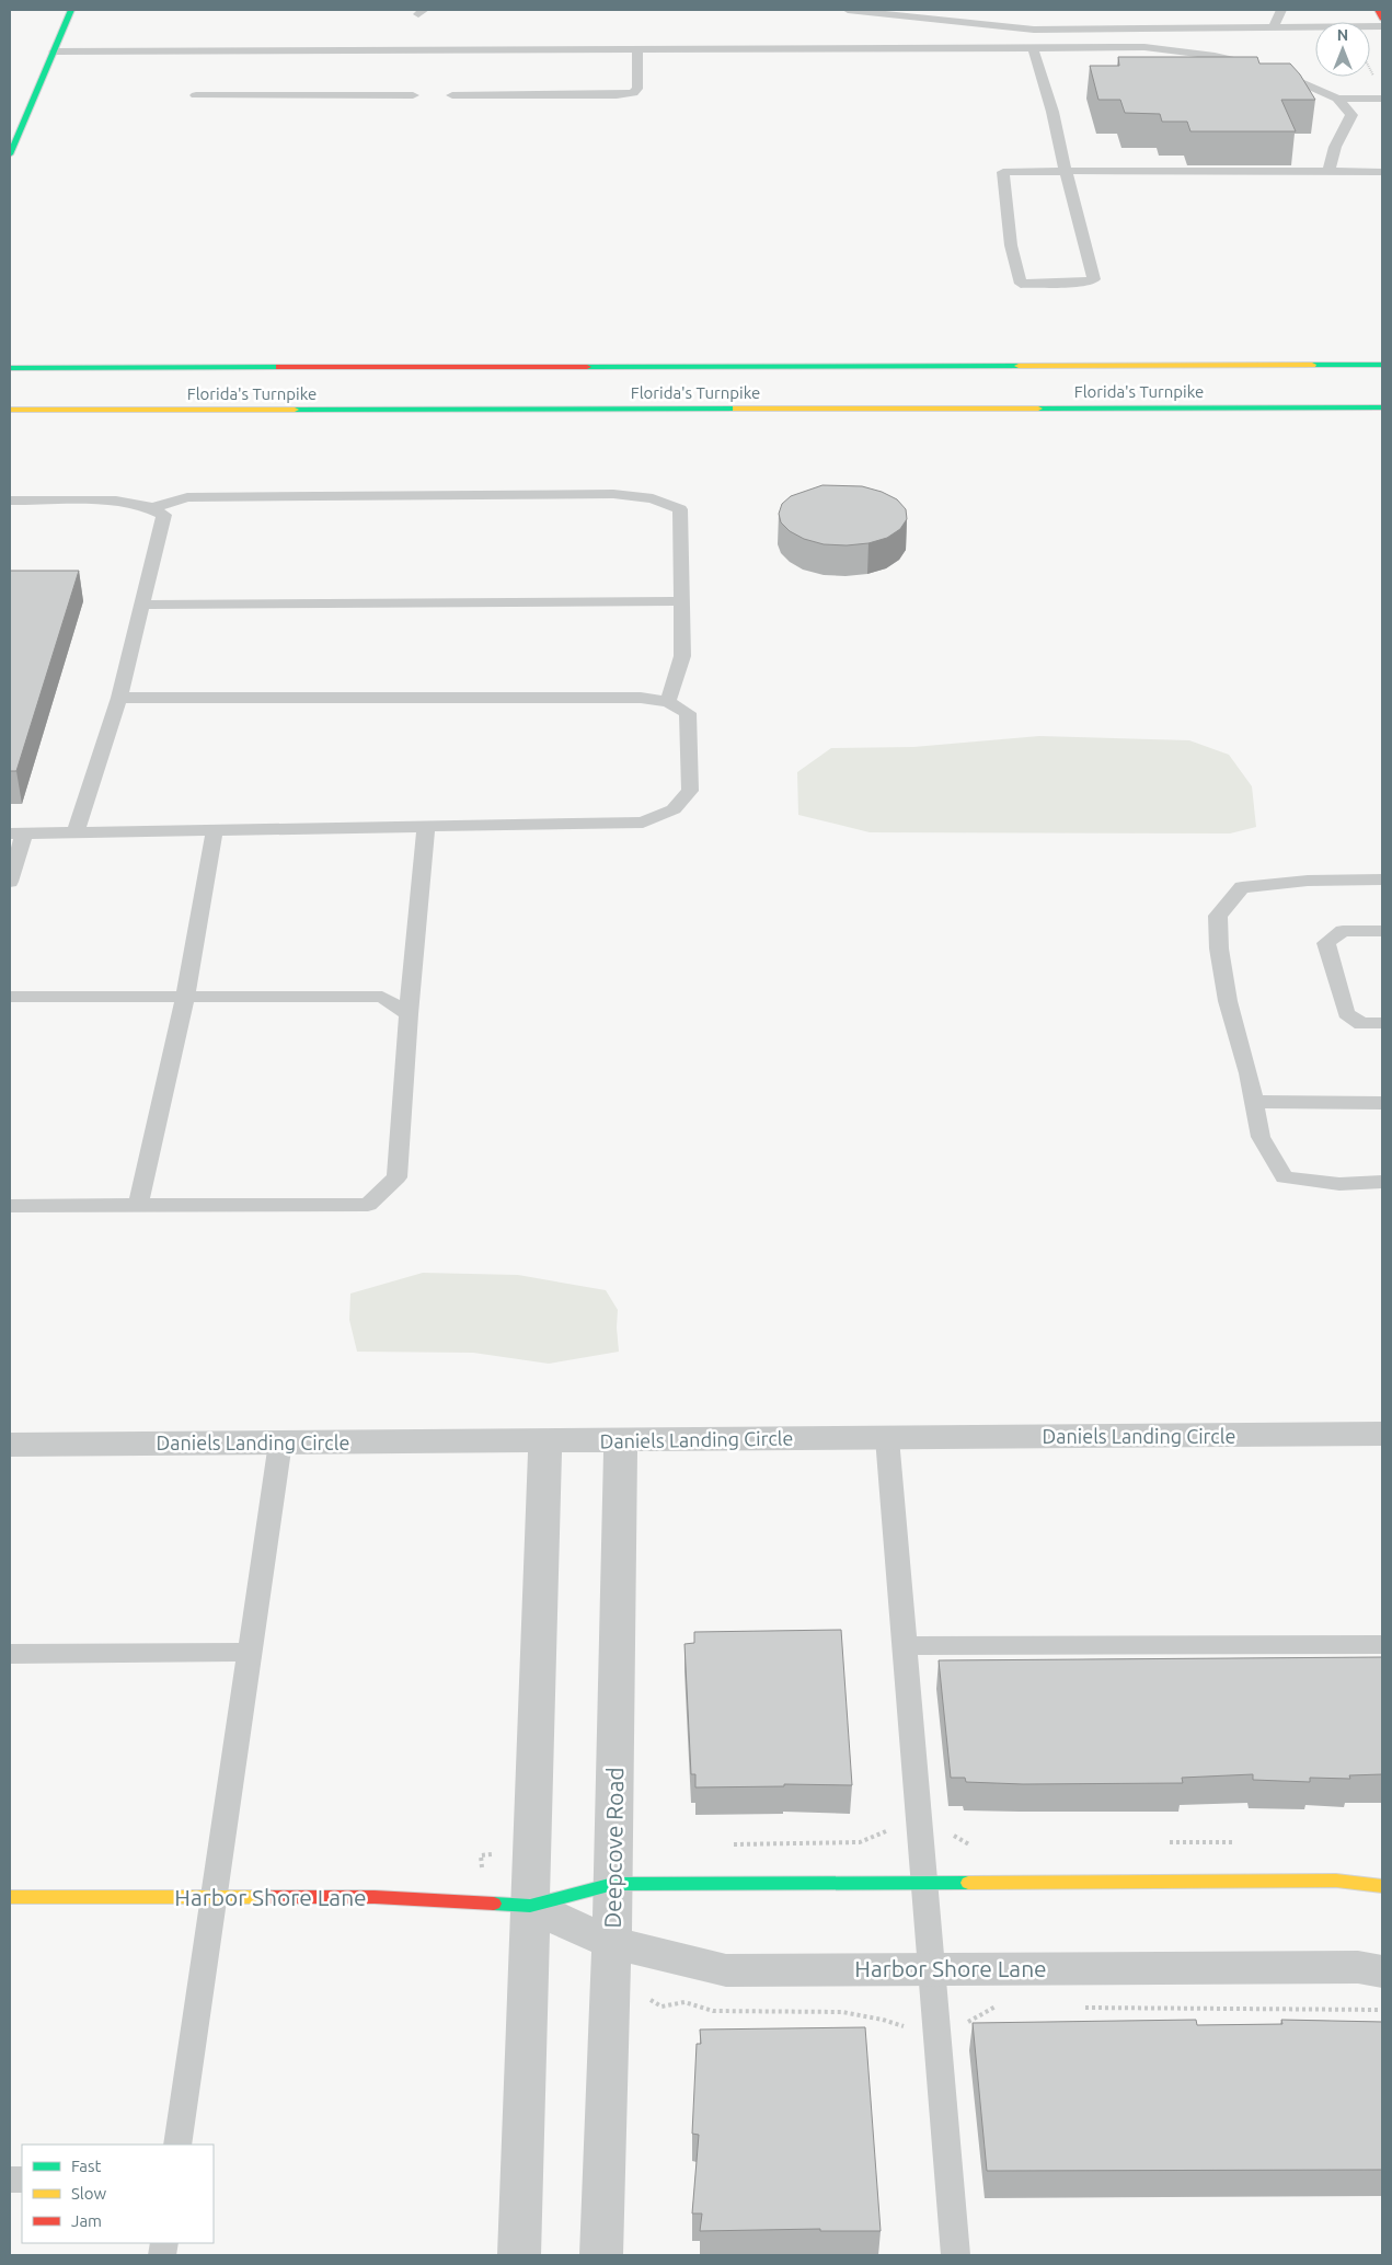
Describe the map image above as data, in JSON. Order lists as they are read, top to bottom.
{
  "streets": {
    "main road": ["Florida's Turnpike", "Harbor Shore Lane"],
    "street": ["Daniels Landing Circle", "Deepcove Road"]
  },
  "crossings": [
    ["Daniels Landing Circle", "Deepcove Road"],
    ["Deepcove Road", "Harbor Shore Lane"]
  ],
  "legend": ["Fast", "Slow", "Jam"],
  "north": "top"
}
